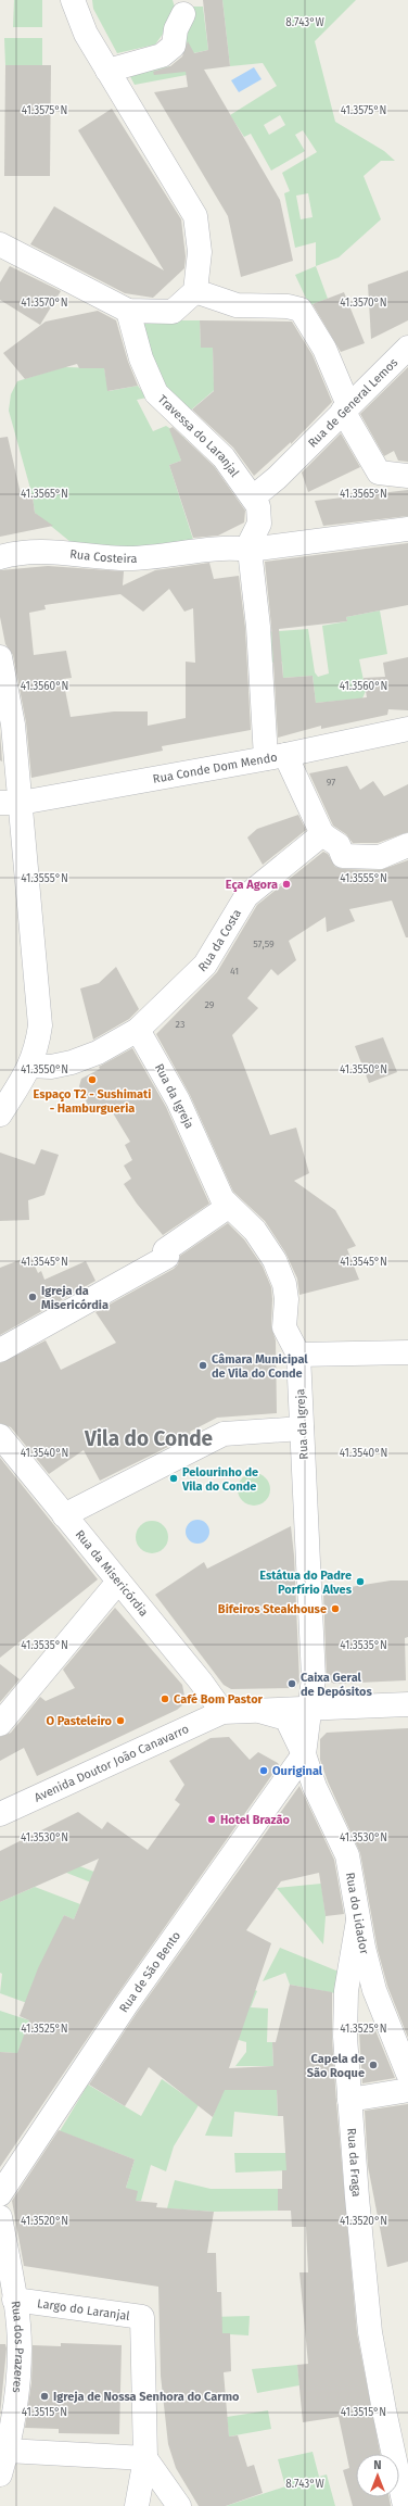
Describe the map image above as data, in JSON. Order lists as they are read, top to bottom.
{
  "streets": {
    "street": [
      "Rua de General Lemos",
      "Travessa do Laranjal",
      "Rua Costeira",
      "Rua Conde Dom Mendo",
      "Rua da Costa",
      "Rua da Igreja",
      "Rua da Misericórdia",
      "Avenida Doutor João Canavarro",
      "Rua do Lidador",
      "Rua de São Bento",
      "Rua da Fraga",
      "Largo do Laranjal",
      "Rua dos Prazeres"
    ]
  },
  "crossings": [
    ["Rua de General Lemos", "Travessa do Laranjal"],
    ["Travessa do Laranjal", "Rua Costeira"],
    ["Rua da Costa", "Rua da Igreja"],
    ["Rua da Igreja", "Rua do Lidador"],
    ["Rua da Igreja", "Rua de São Bento"],
    ["Rua da Misericórdia", "Avenida Doutor João Canavarro"],
    ["Rua do Lidador", "Rua de São Bento"],
    ["Rua do Lidador", "Rua da Fraga"],
    ["Largo do Laranjal", "Rua dos Prazeres"]
  ],
  "districts": ["Vila do Conde"],
  "places": [
    "Eça Agora",
    "Espaço T2 - Sushimati - Hamburgueria",
    "Igreja da Misericórdia",
    "Câmara Municipal de Vila do Conde",
    "Pelourinho de Vila do Conde",
    "Estátua do Padre Porfírio Alves",
    "Bifeiros Steakhouse",
    "Caixa Geral de Depósitos",
    "Café Bom Pastor",
    "O Pasteleiro",
    "Ouriginal",
    "Hotel Brazão",
    "Capela de São Roque",
    "Igreja de Nossa Senhora do Carmo"
  ],
  "house_numbers": [
    "97",
    "57,59",
    "41",
    "29",
    "23"
  ],
  "north": "top",
  "coordinates": [
    "8.743°W",
    "41.3575°N",
    "41.3570°N",
    "41.3565°N",
    "41.3560°N",
    "41.3555°N",
    "41.3550°N",
    "41.3545°N",
    "41.3540°N",
    "41.3535°N",
    "41.3530°N",
    "41.3525°N",
    "41.3520°N",
    "41.3515°N"
  ]
}
